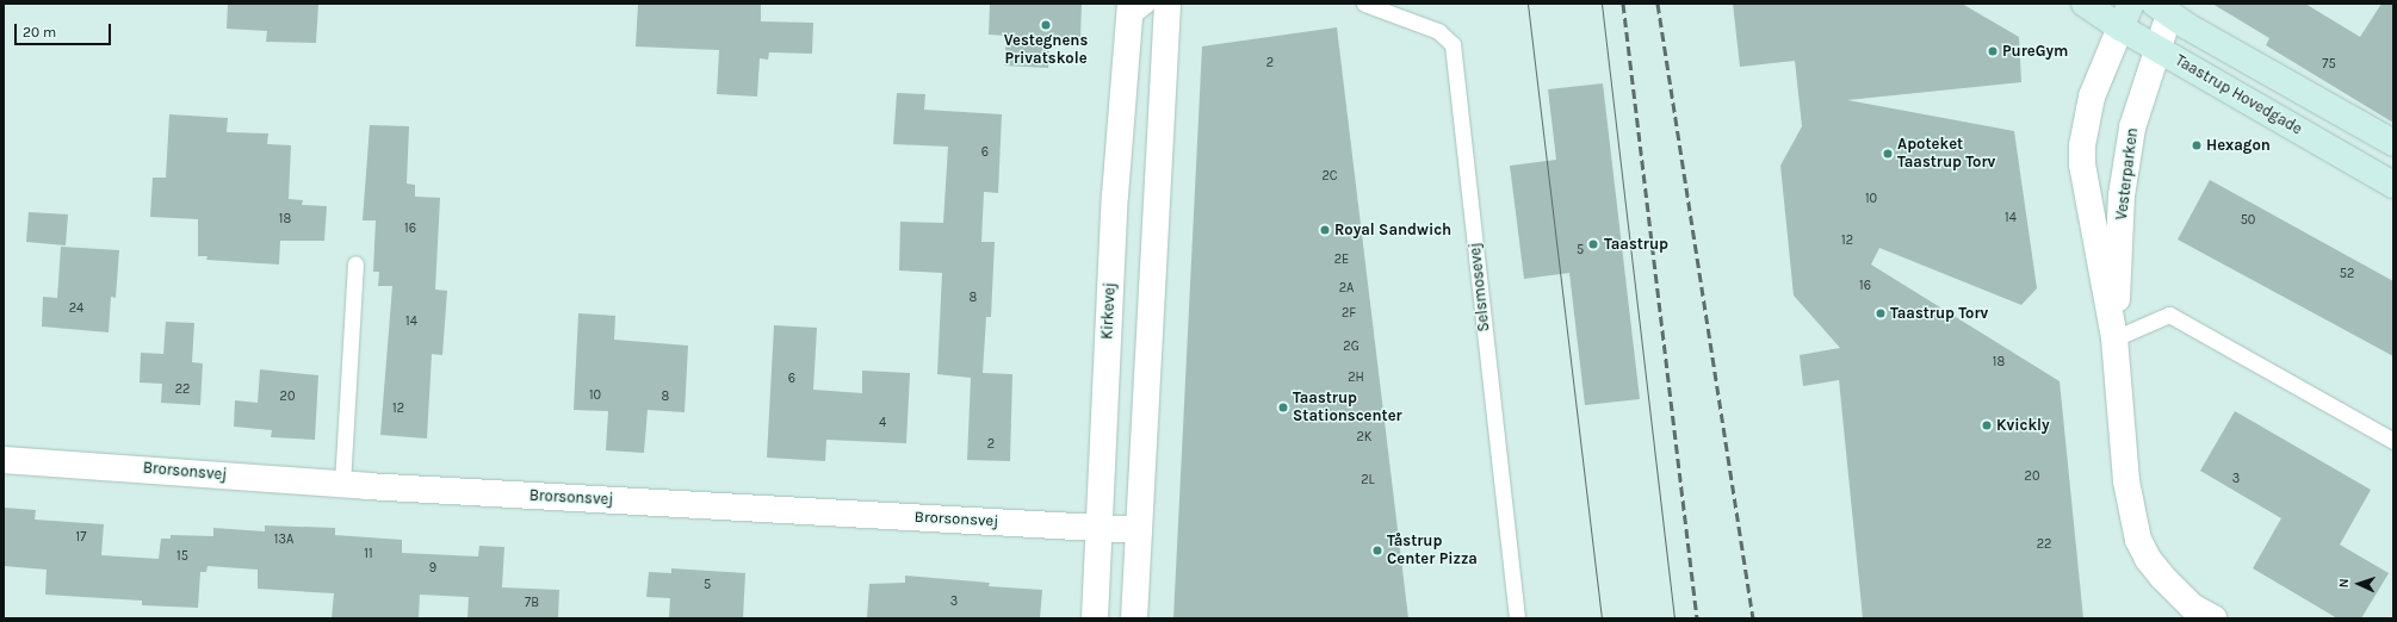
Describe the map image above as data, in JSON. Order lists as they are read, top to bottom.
{
  "streets": {
    "street": [
      "Taastrup Hovedgade",
      "Vesterparken",
      "Kirkevej",
      "Brorsonsvej"
    ],
    "lane": ["Selsmosevej"]
  },
  "crossings": [
    ["Taastrup Hovedgade", "Vesterparken"],
    ["Kirkevej", "Brorsonsvej"]
  ],
  "places": [
    "Vestegnens Privatskole",
    "PureGym",
    "Hexagon",
    "Apoteket Taastrup Torv",
    "Royal Sandwich",
    "Taastrup",
    "Taastrup Torv",
    "Taastrup Stationscenter",
    "Kvickly",
    "Tåstrup Center Pizza"
  ],
  "house_numbers": [
    "2",
    "75",
    "6",
    "2C",
    "10",
    "14",
    "18",
    "50",
    "16",
    "12",
    "5",
    "2E",
    "52",
    "16",
    "2A",
    "8",
    "24",
    "2F",
    "14",
    "2G",
    "18",
    "2H",
    "6",
    "22",
    "10",
    "20",
    "8",
    "12",
    "4",
    "2K",
    "2",
    "20",
    "3",
    "2L",
    "17",
    "13A",
    "22",
    "11",
    "15",
    "9",
    "5",
    "3",
    "7B"
  ],
  "scale_bar": "20 m",
  "north": "left"
}
